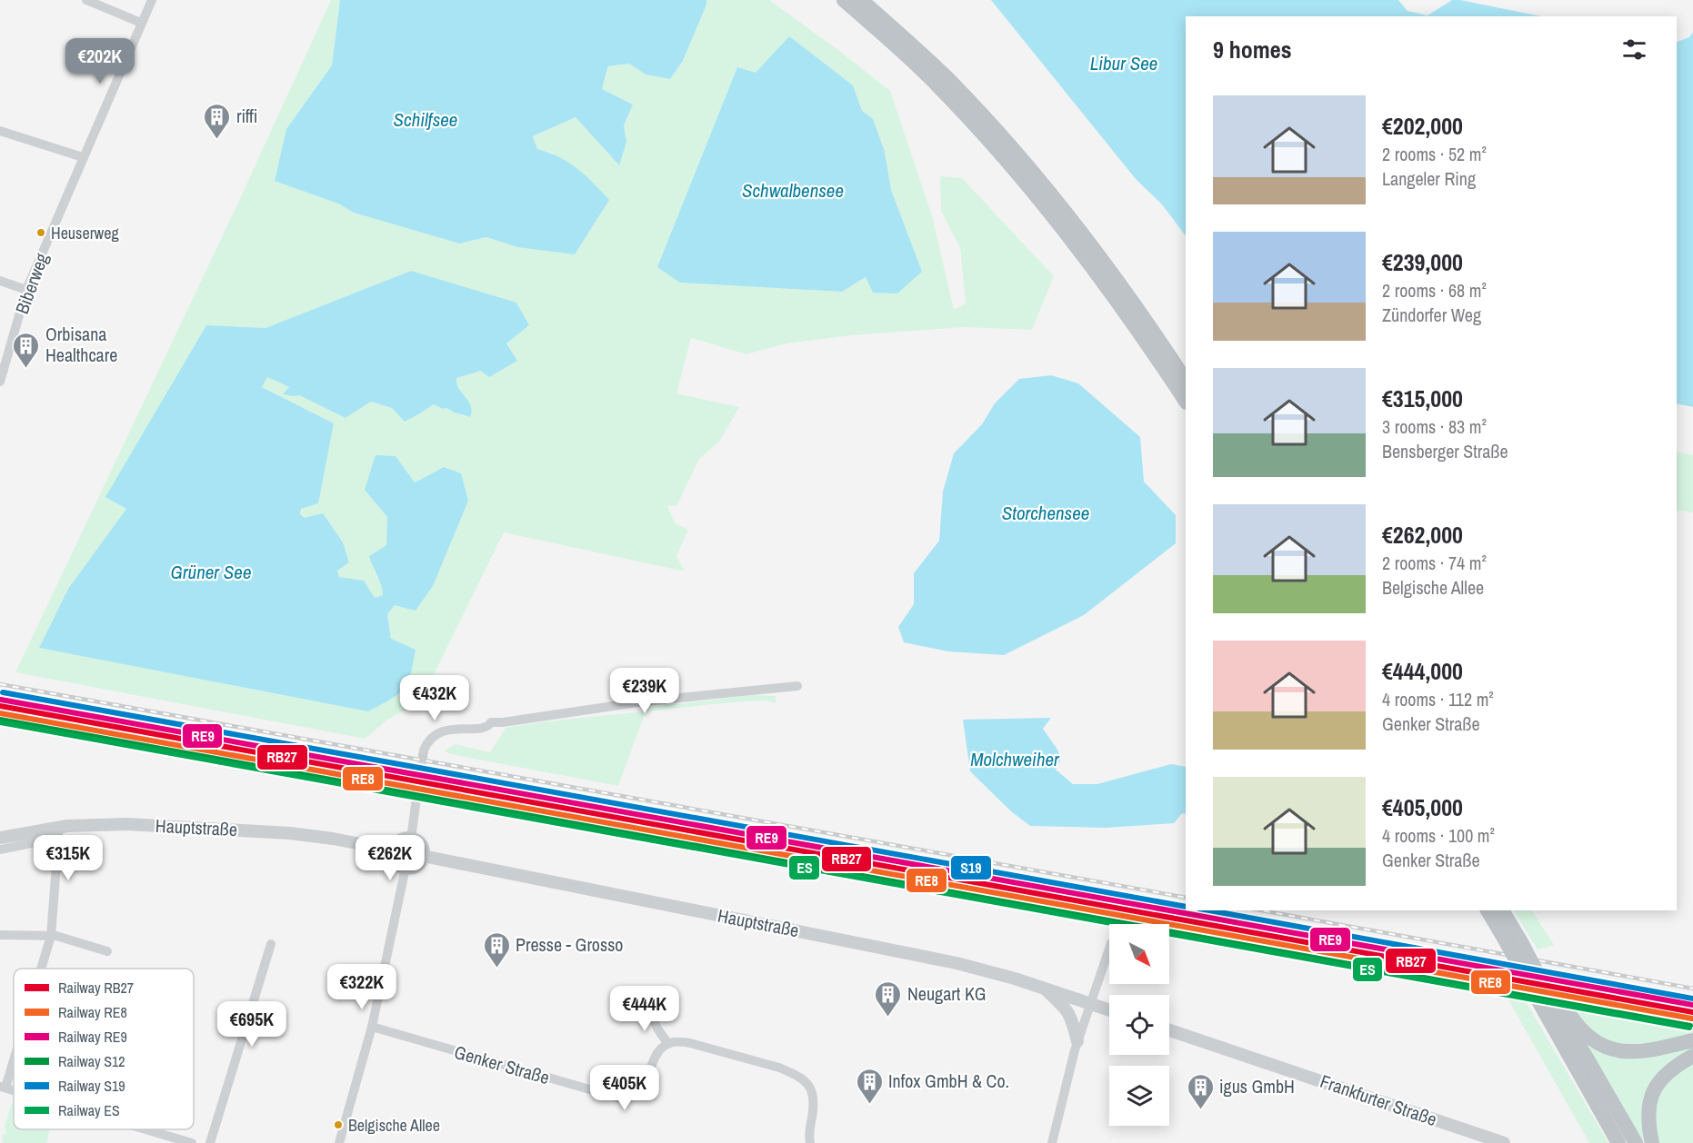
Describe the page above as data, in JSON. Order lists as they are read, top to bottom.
{
  "streets": {
    "main road": ["Hauptstraße", "Frankfurter Straße"],
    "street": ["Biberweg", "Genker Straße"]
  },
  "water": [
    "Libur See",
    "Schilfsee",
    "Schwalbensee",
    "Storchensee",
    "Grüner See",
    "Molchweiher"
  ],
  "places": {
    "building": [
      "riffi",
      "Orbisana Healthcare",
      "Presse - Grosso",
      "Neugart KG",
      "Infox GmbH & Co.",
      "igus GmbH"
    ],
    "other": ["Heuserweg", "Belgische Allee"]
  },
  "lines": [
    "rail line S19",
    "rail line RE9",
    "rail line RB27",
    "rail line RE8",
    "rail line S12",
    "rail line ES"
  ],
  "legend": [
    "Railway RB27",
    "Railway RE8",
    "Railway RE9",
    "Railway S12",
    "Railway S19",
    "Railway ES"
  ],
  "north": "bottom right",
  "page": {
    "heading": "9 homes",
    "price": [
      "€202K",
      "€239K",
      "€432K",
      "€315K",
      "€262K",
      "€322K",
      "€444K",
      "€695K",
      "€405K"
    ],
    "list": [
      {
        "name": "€202,000",
        "note": "2 rooms · 52 m² · Langeler Ring"
      },
      {
        "name": "€239,000",
        "note": "2 rooms · 68 m² · Zündorfer Weg"
      },
      {
        "name": "€315,000",
        "note": "3 rooms · 83 m² · Bensberger Straße"
      },
      {
        "name": "€262,000",
        "note": "2 rooms · 74 m² · Belgische Allee"
      },
      {
        "name": "€444,000",
        "note": "4 rooms · 112 m² · Genker Straße"
      },
      {
        "name": "€405,000",
        "note": "4 rooms · 100 m² · Genker Straße"
      }
    ]
  }
}
